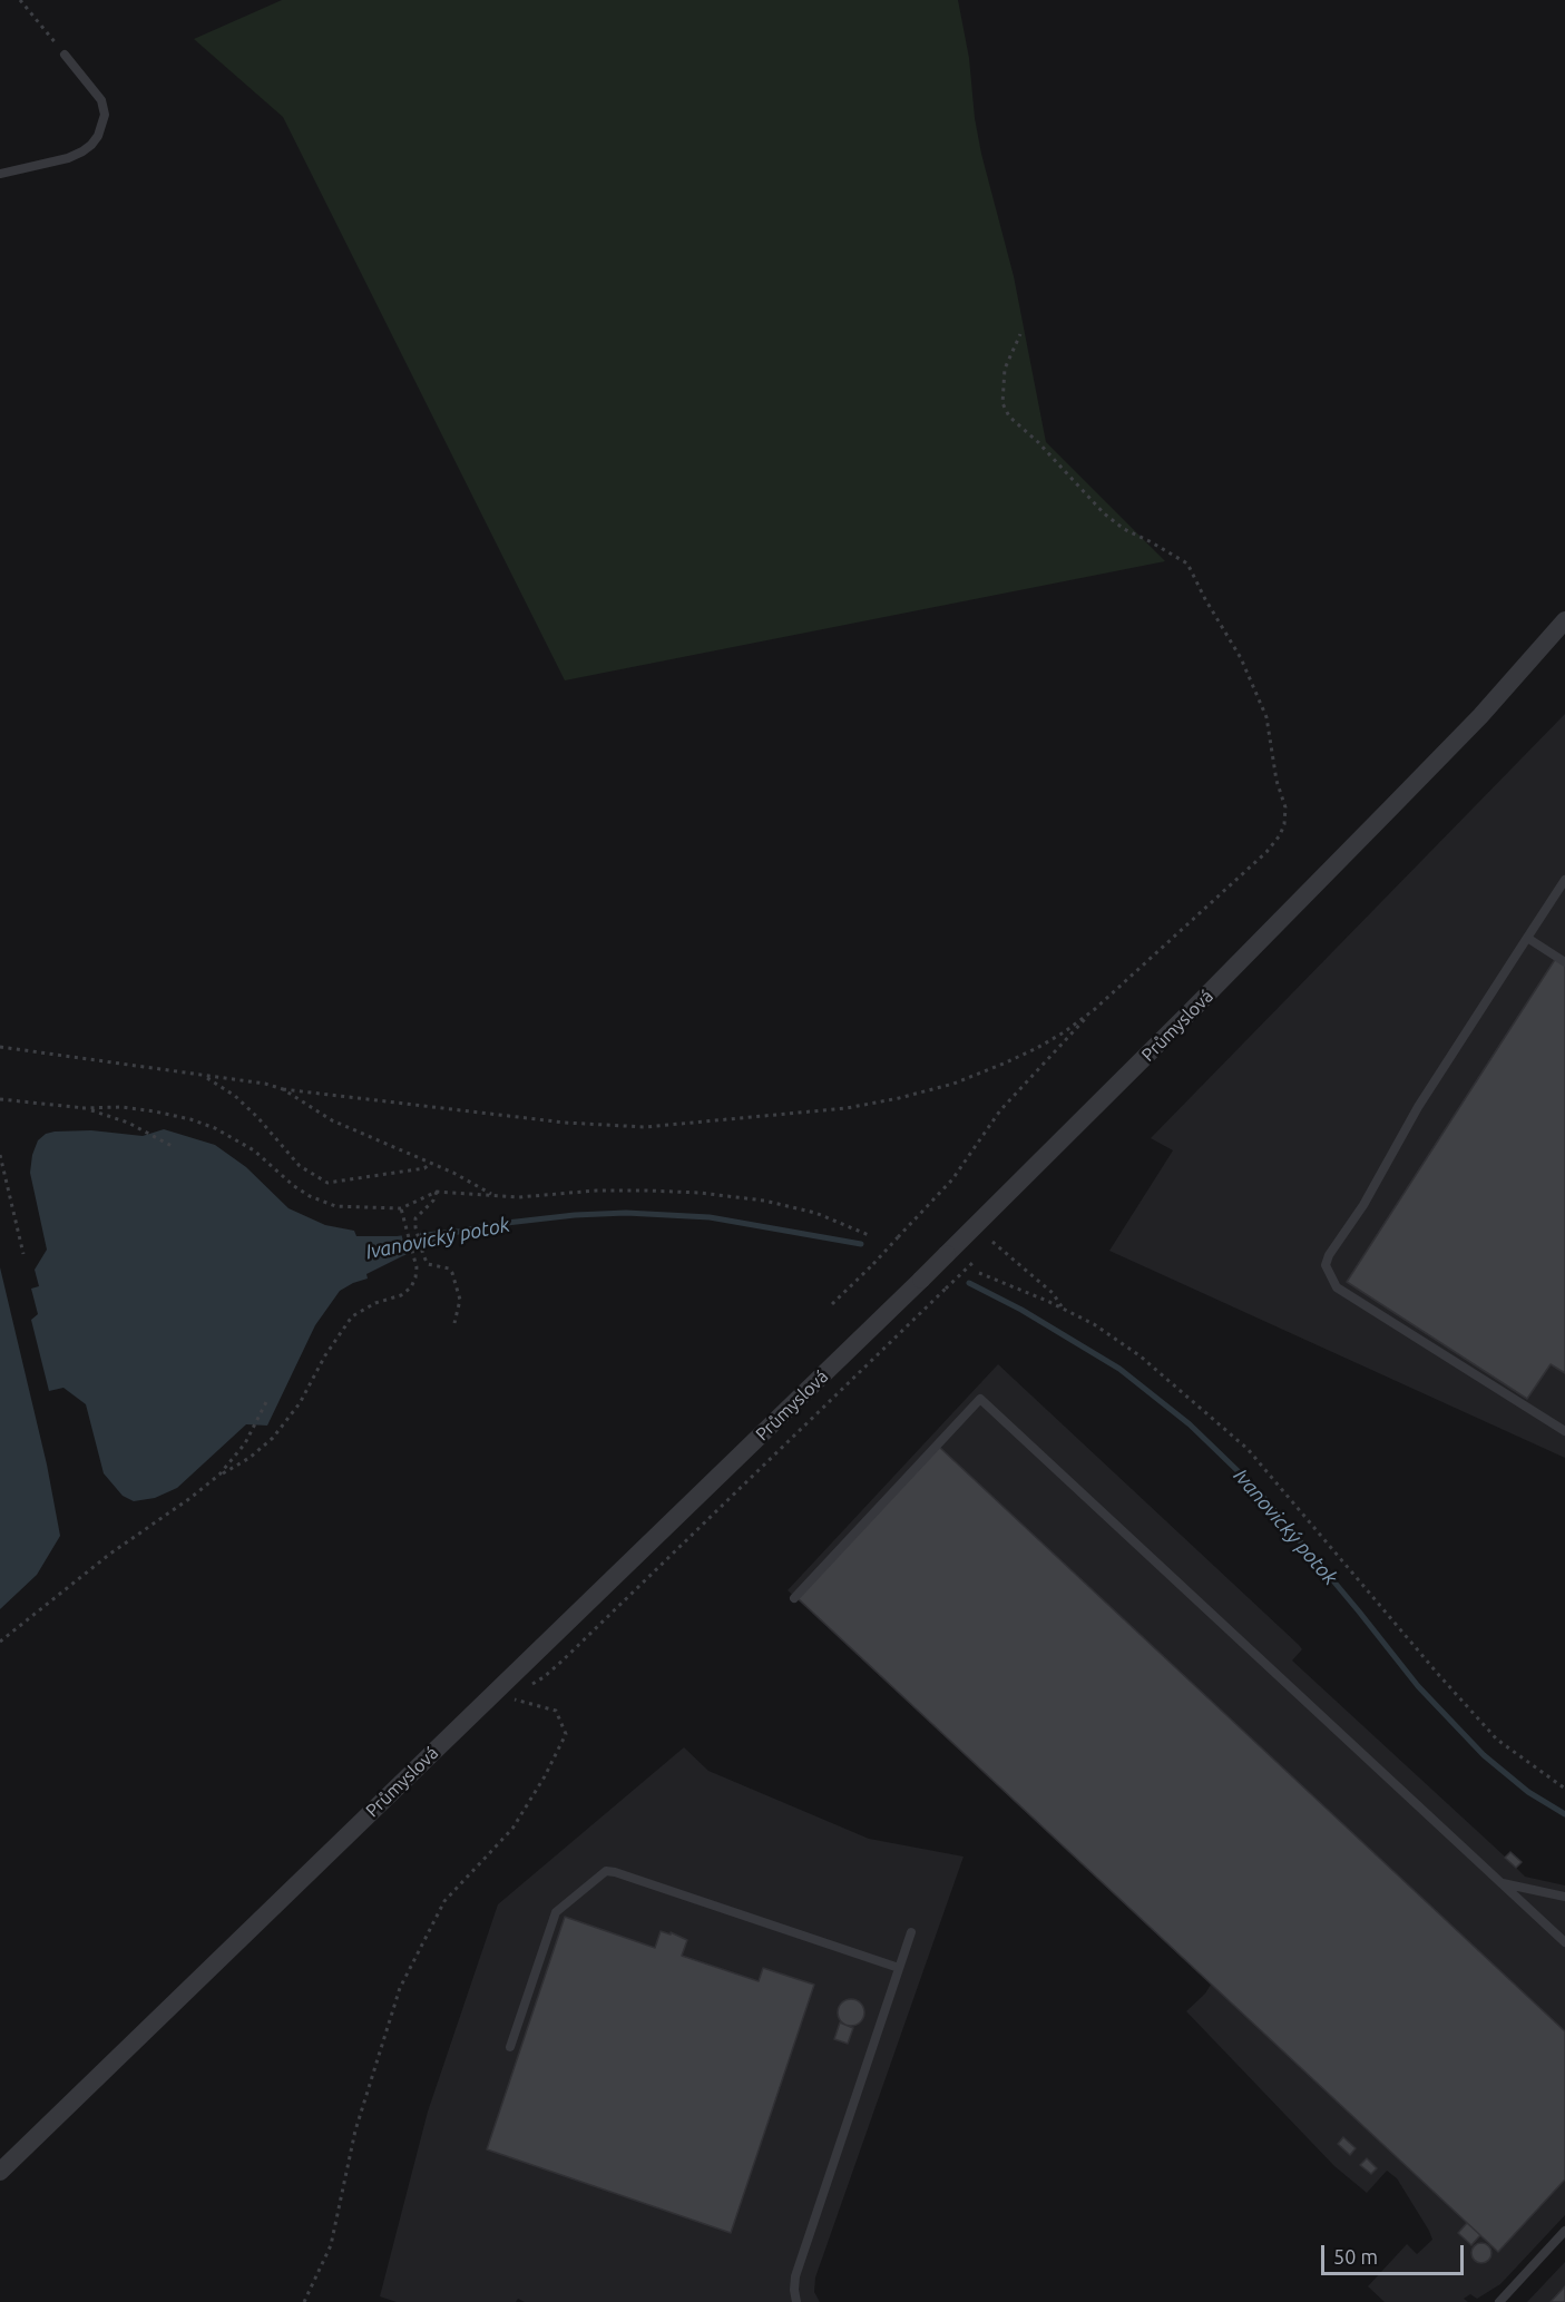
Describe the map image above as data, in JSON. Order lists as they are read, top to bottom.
{
  "streets": {
    "street": ["Průmyslová"]
  },
  "water": ["Ivanovický potok"],
  "scale_bar": "50 m"
}
